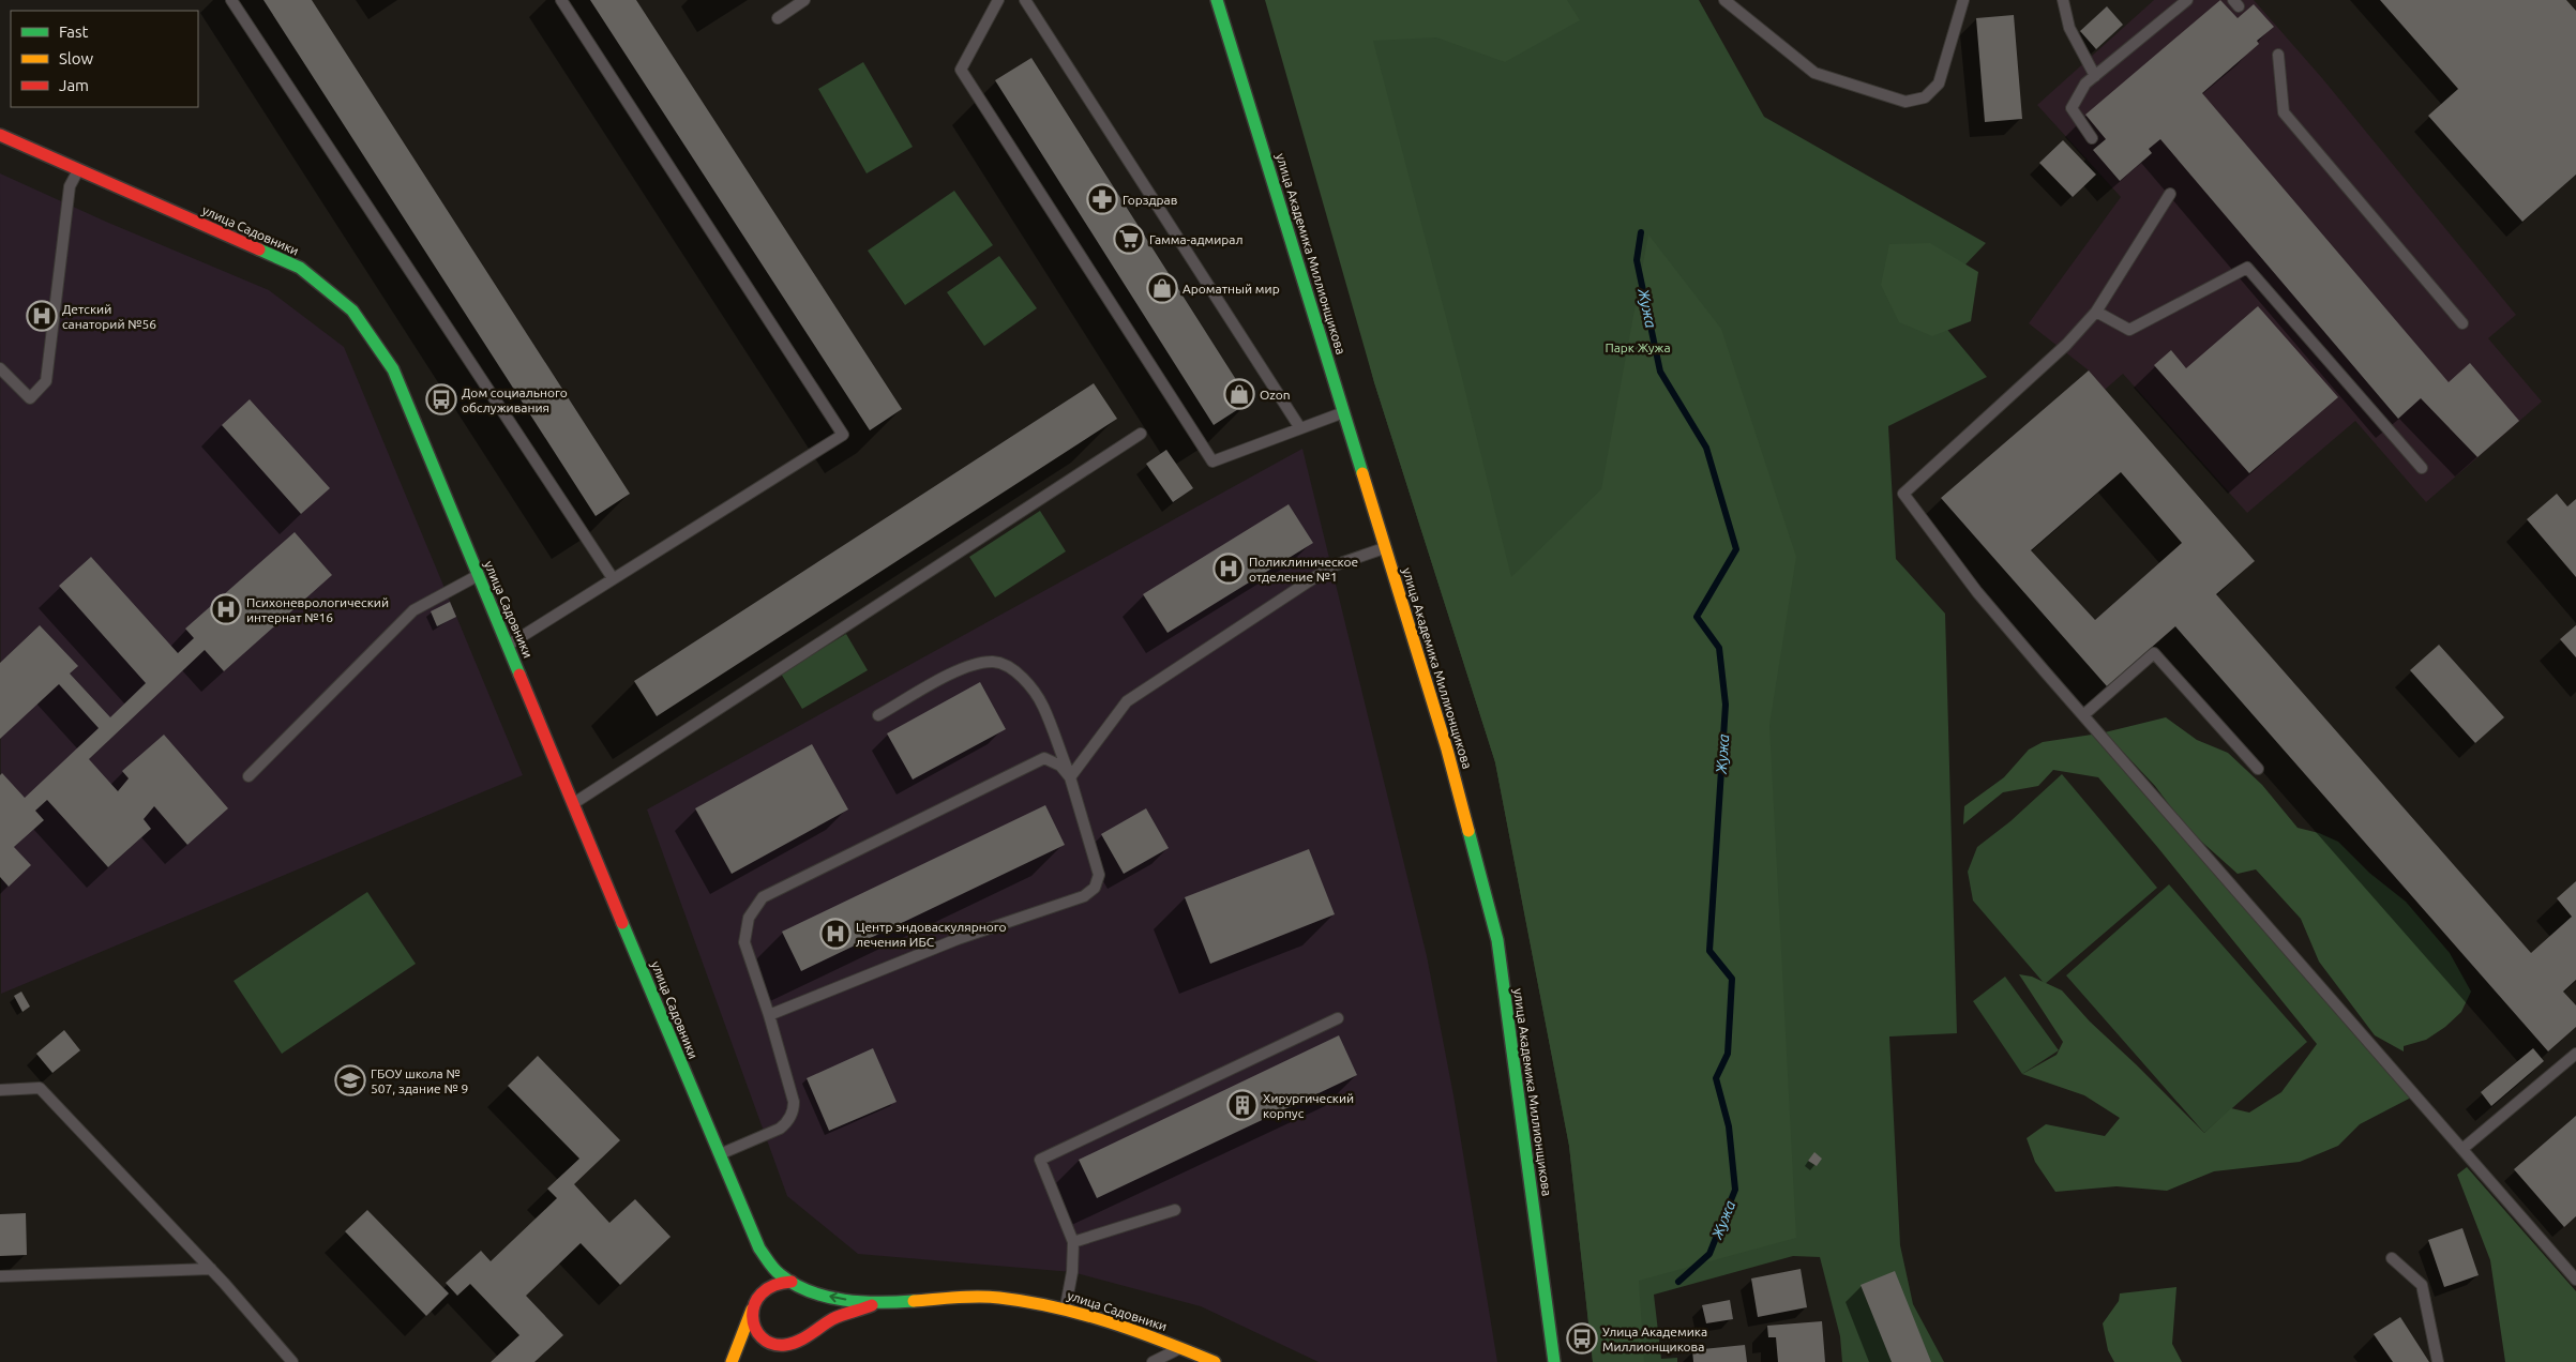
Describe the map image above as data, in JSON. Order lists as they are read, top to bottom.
{
  "streets": {
    "street": ["улица Садовники", "улица Академика Миллионщикова"]
  },
  "water": ["Жужа"],
  "parks": ["Парк Жужа"],
  "places": {
    "pharmacy": ["Горздрав"],
    "supermarket": ["Гамма-адмирал"],
    "shop": ["Ароматный мир", "Ozon"],
    "hospital": [
      "Детский санаторий №56",
      "Поликлиническое отделение №1",
      "Психоневрологический интернат №16",
      "Центр эндоваскулярного лечения ИБС"
    ],
    "bus stop": ["Дом социального обслуживания", "Улица Академика Миллионщикова"],
    "school or university": ["ГБОУ школа № 507, здание № 9"],
    "building": ["Хирургический корпус"]
  },
  "legend": ["Fast", "Slow", "Jam"]
}
